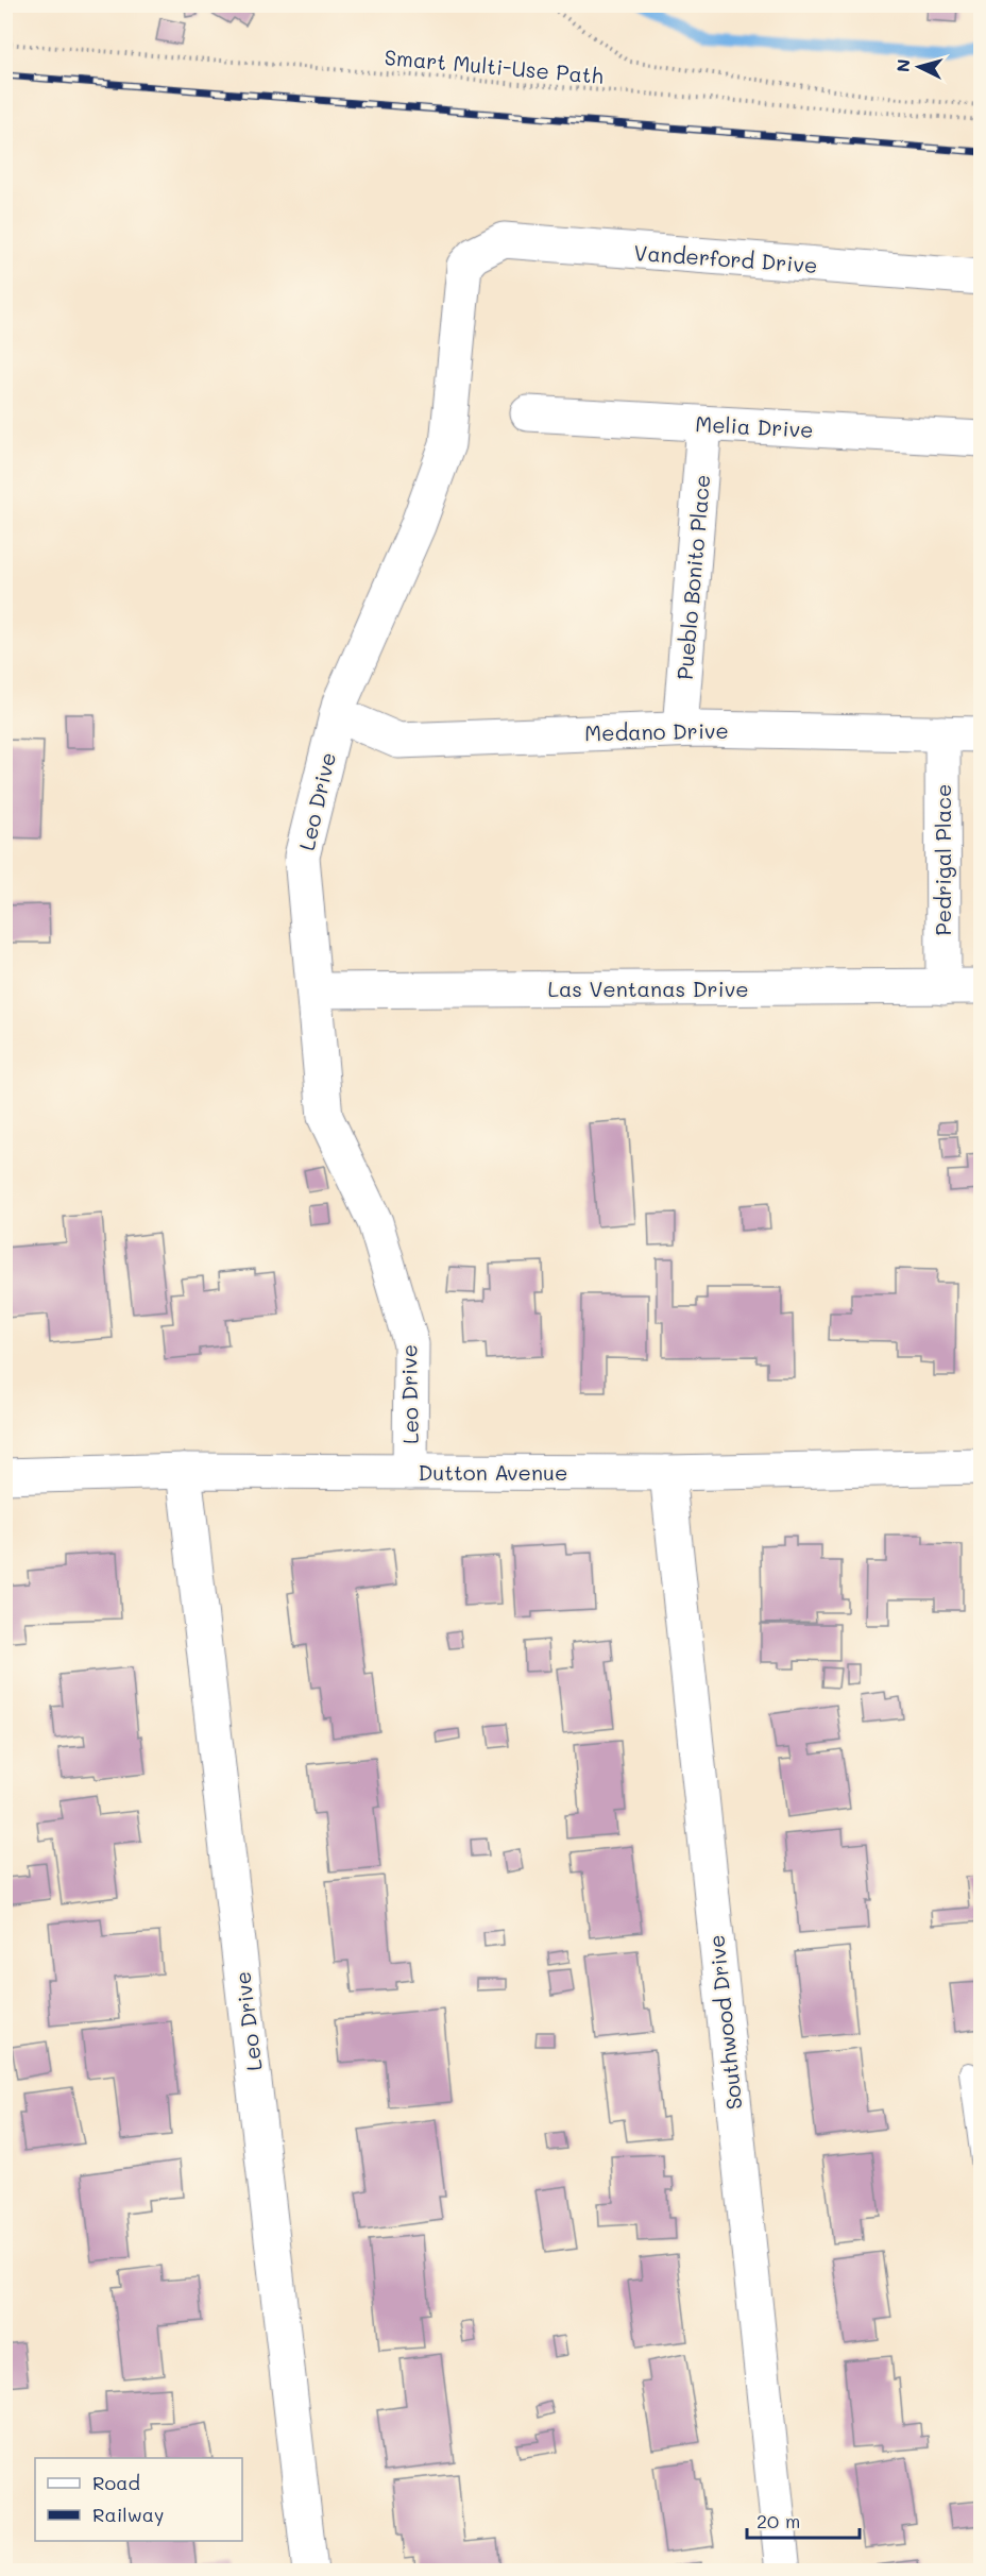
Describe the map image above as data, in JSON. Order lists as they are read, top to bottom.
{
  "streets": {
    "street": [
      "Vanderford Drive",
      "Melia Drive",
      "Pueblo Bonito Place",
      "Medano Drive",
      "Leo Drive",
      "Pedrigal Place",
      "Las Ventanas Drive",
      "Dutton Avenue",
      "Southwood Drive"
    ],
    "path": ["Smart Multi-Use Path"]
  },
  "crossings": [
    ["Vanderford Drive", "Leo Drive"],
    ["Melia Drive", "Pueblo Bonito Place"],
    ["Pueblo Bonito Place", "Medano Drive"],
    ["Medano Drive", "Leo Drive"],
    ["Medano Drive", "Pedrigal Place"],
    ["Leo Drive", "Las Ventanas Drive"],
    ["Leo Drive", "Dutton Avenue"],
    ["Pedrigal Place", "Las Ventanas Drive"],
    ["Dutton Avenue", "Southwood Drive"]
  ],
  "legend": ["Road", "Railway"],
  "scale_bar": "20 m",
  "north": "left"
}
